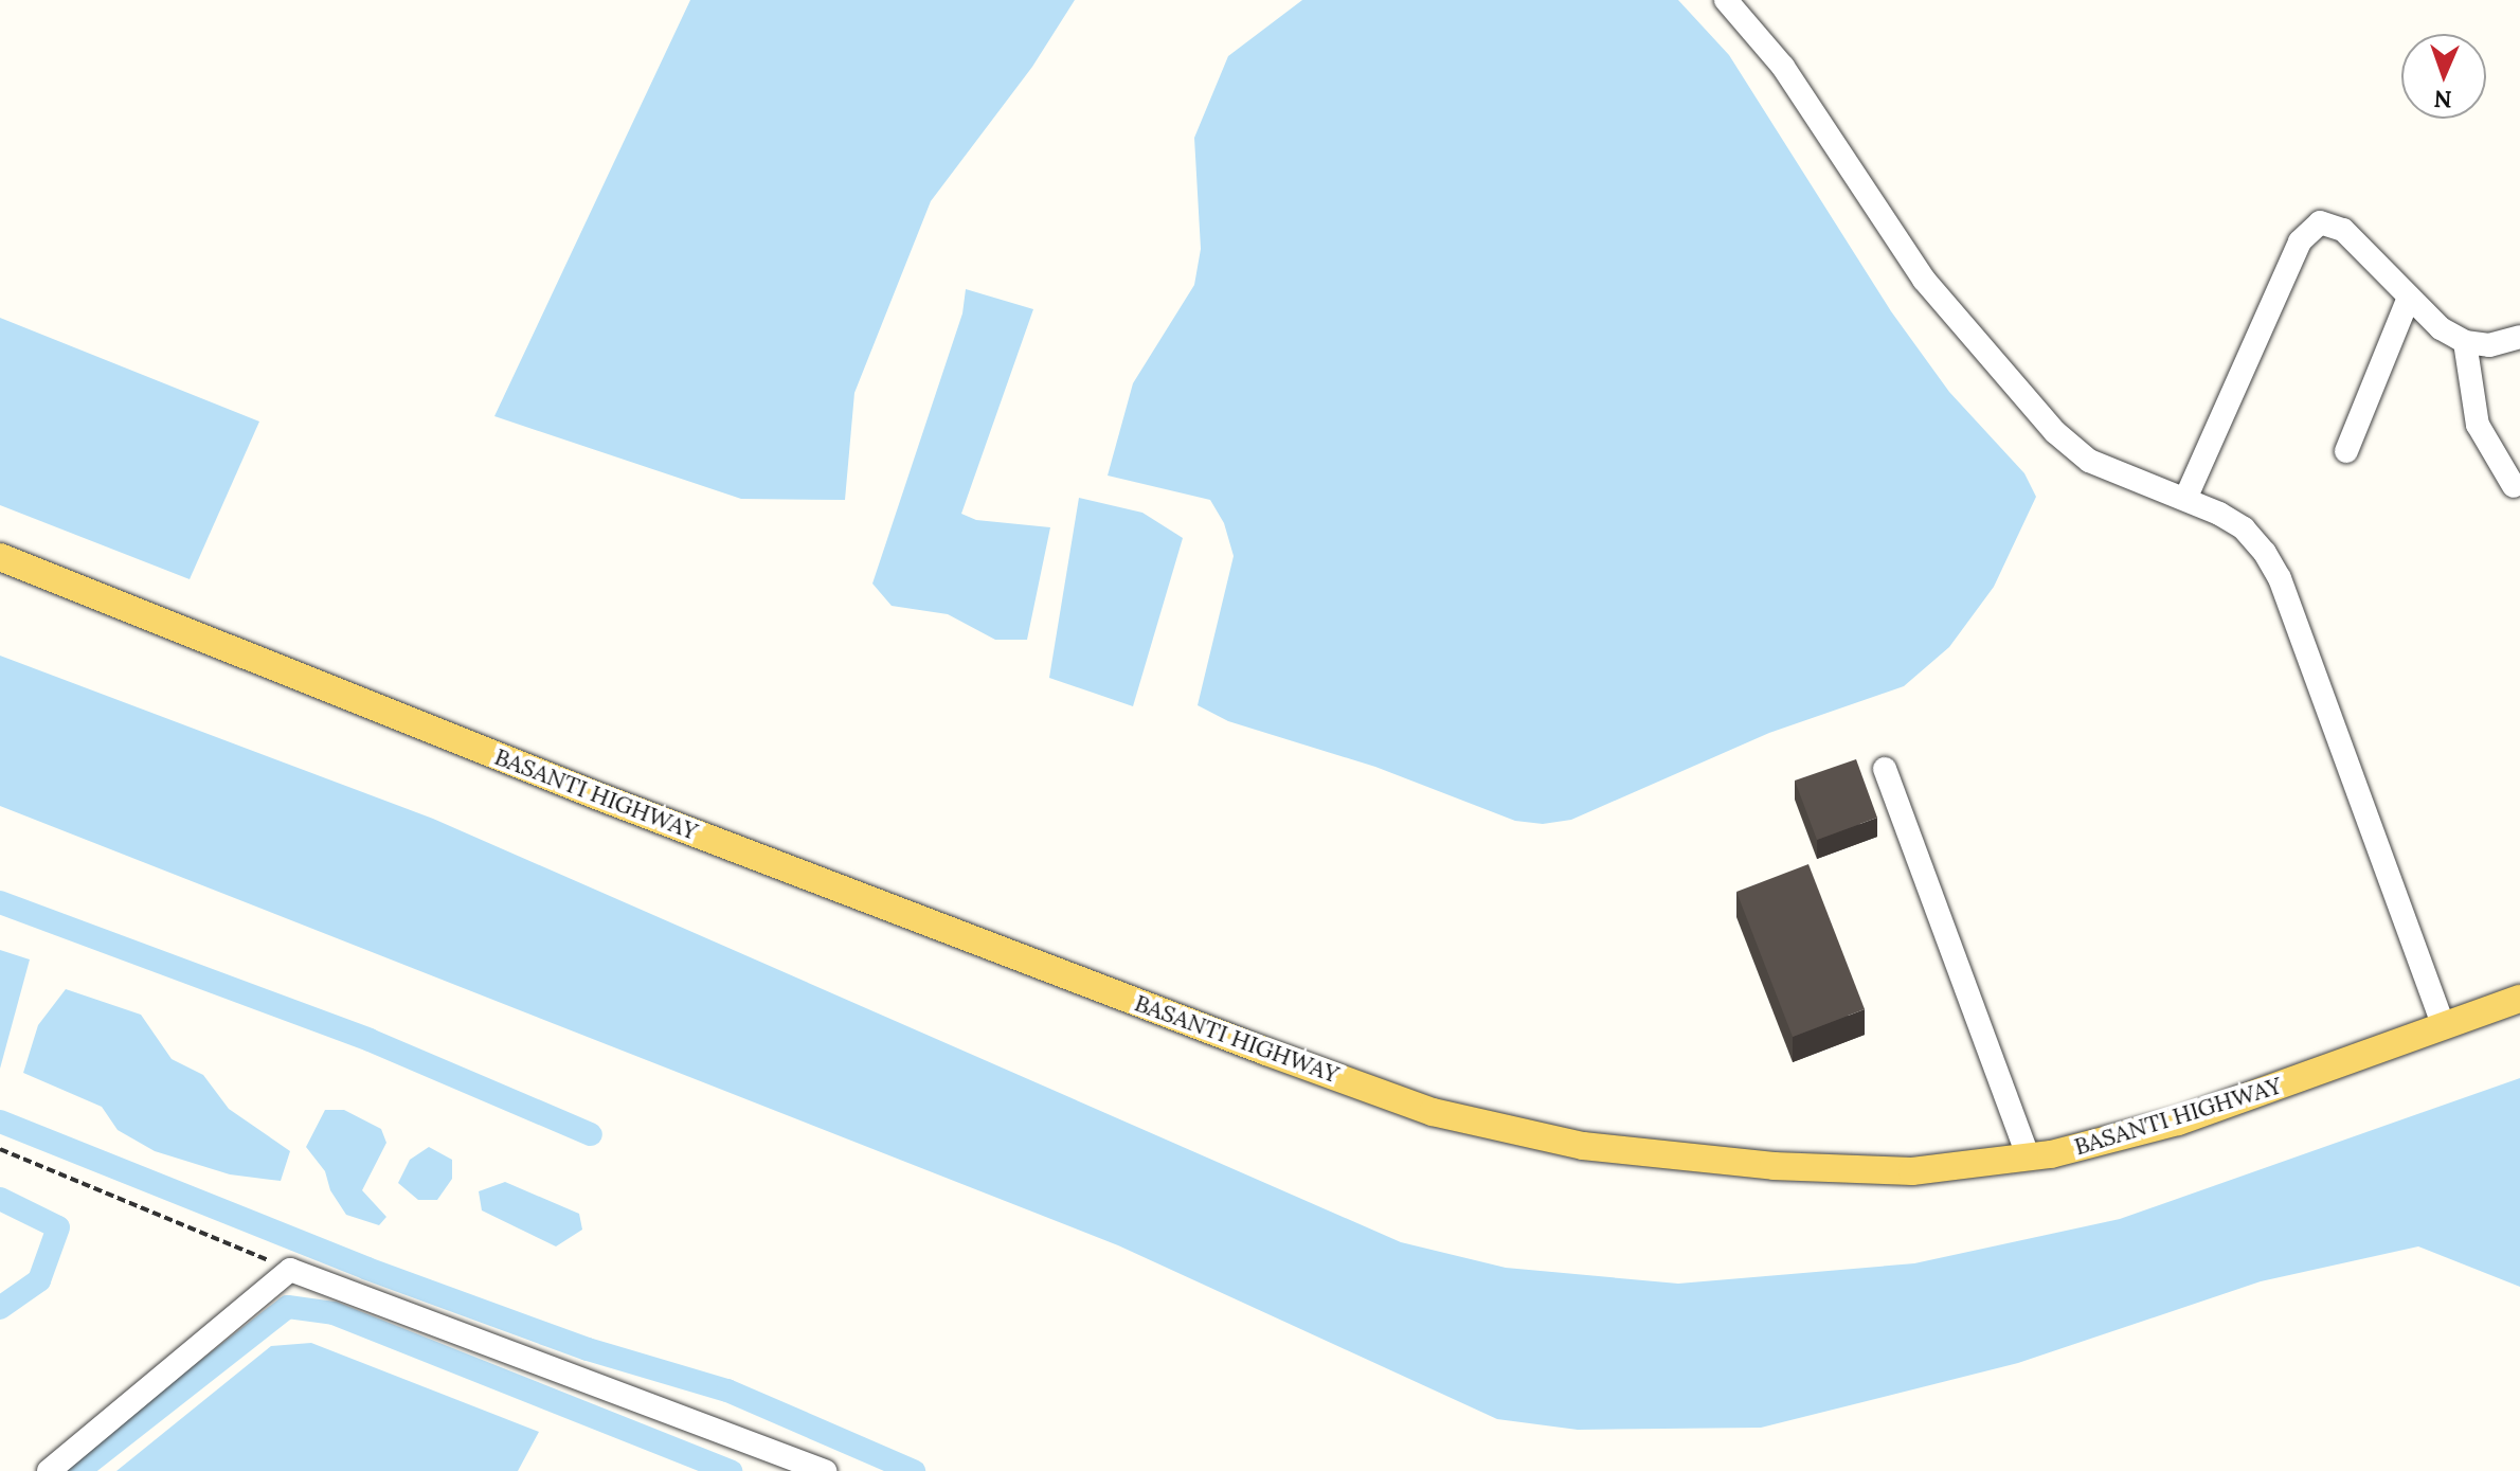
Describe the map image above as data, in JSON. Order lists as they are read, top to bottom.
{
  "streets": {
    "main road": ["BASANTI HIGHWAY"]
  },
  "north": "bottom"
}
